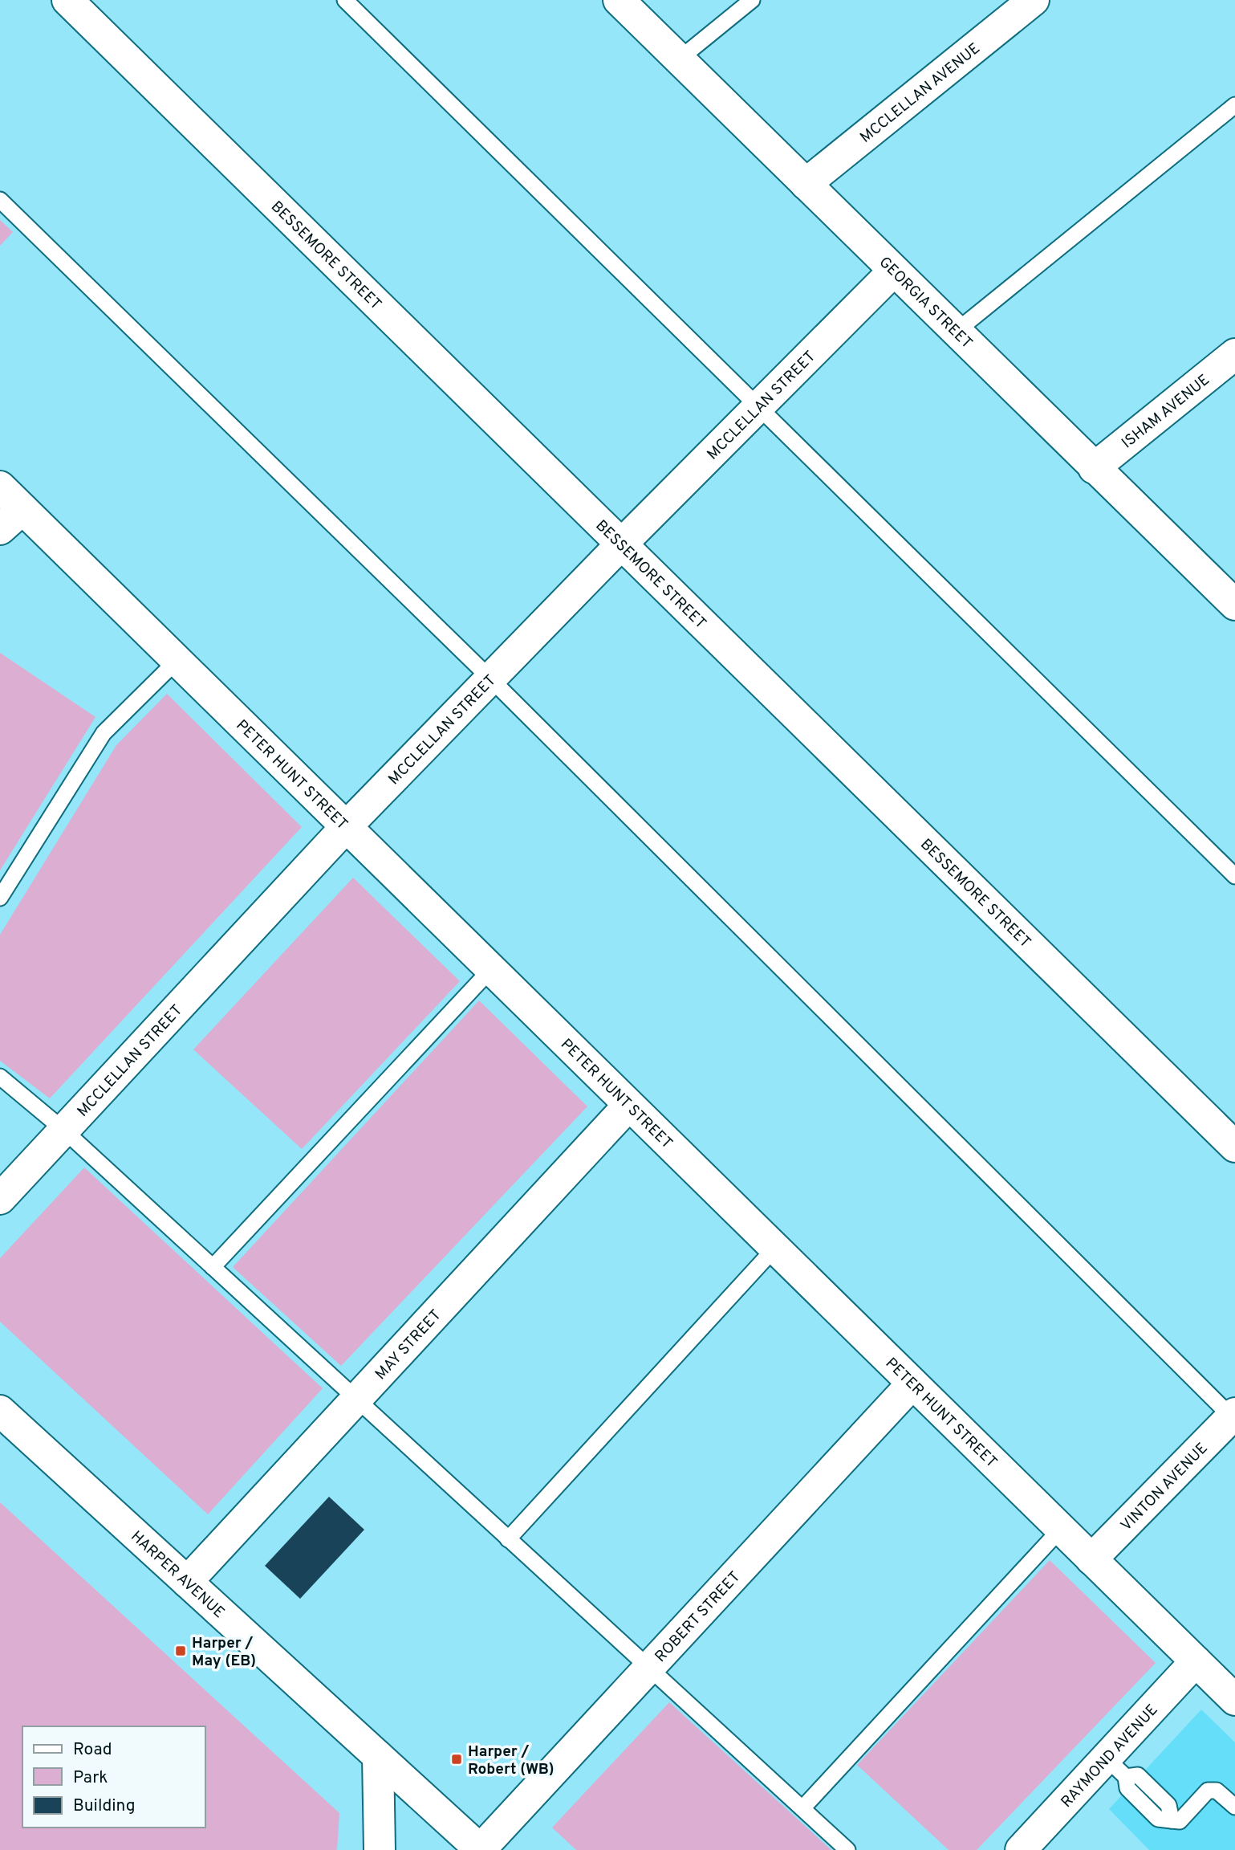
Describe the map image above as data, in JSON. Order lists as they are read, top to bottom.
{
  "streets": {
    "street": [
      "MCCLELLAN AVENUE",
      "BESSEMORE STREET",
      "GEORGIA STREET",
      "MCCLELLAN STREET",
      "ISHAM AVENUE",
      "PETER HUNT STREET",
      "MAY STREET",
      "VINTON AVENUE",
      "HARPER AVENUE",
      "ROBERT STREET",
      "RAYMOND AVENUE"
    ]
  },
  "crossings": [
    ["MCCLELLAN AVENUE", "GEORGIA STREET"],
    ["BESSEMORE STREET", "MCCLELLAN STREET"],
    ["GEORGIA STREET", "MCCLELLAN STREET"],
    ["GEORGIA STREET", "ISHAM AVENUE"],
    ["MCCLELLAN STREET", "PETER HUNT STREET"],
    ["PETER HUNT STREET", "MAY STREET"],
    ["PETER HUNT STREET", "VINTON AVENUE"],
    ["PETER HUNT STREET", "ROBERT STREET"],
    ["PETER HUNT STREET", "RAYMOND AVENUE"],
    ["MAY STREET", "HARPER AVENUE"],
    ["HARPER AVENUE", "ROBERT STREET"]
  ],
  "places": {
    "transit": ["Harper / May (EB)", "Harper / Robert (WB)"]
  },
  "legend": ["Road", "Park", "Building"]
}
